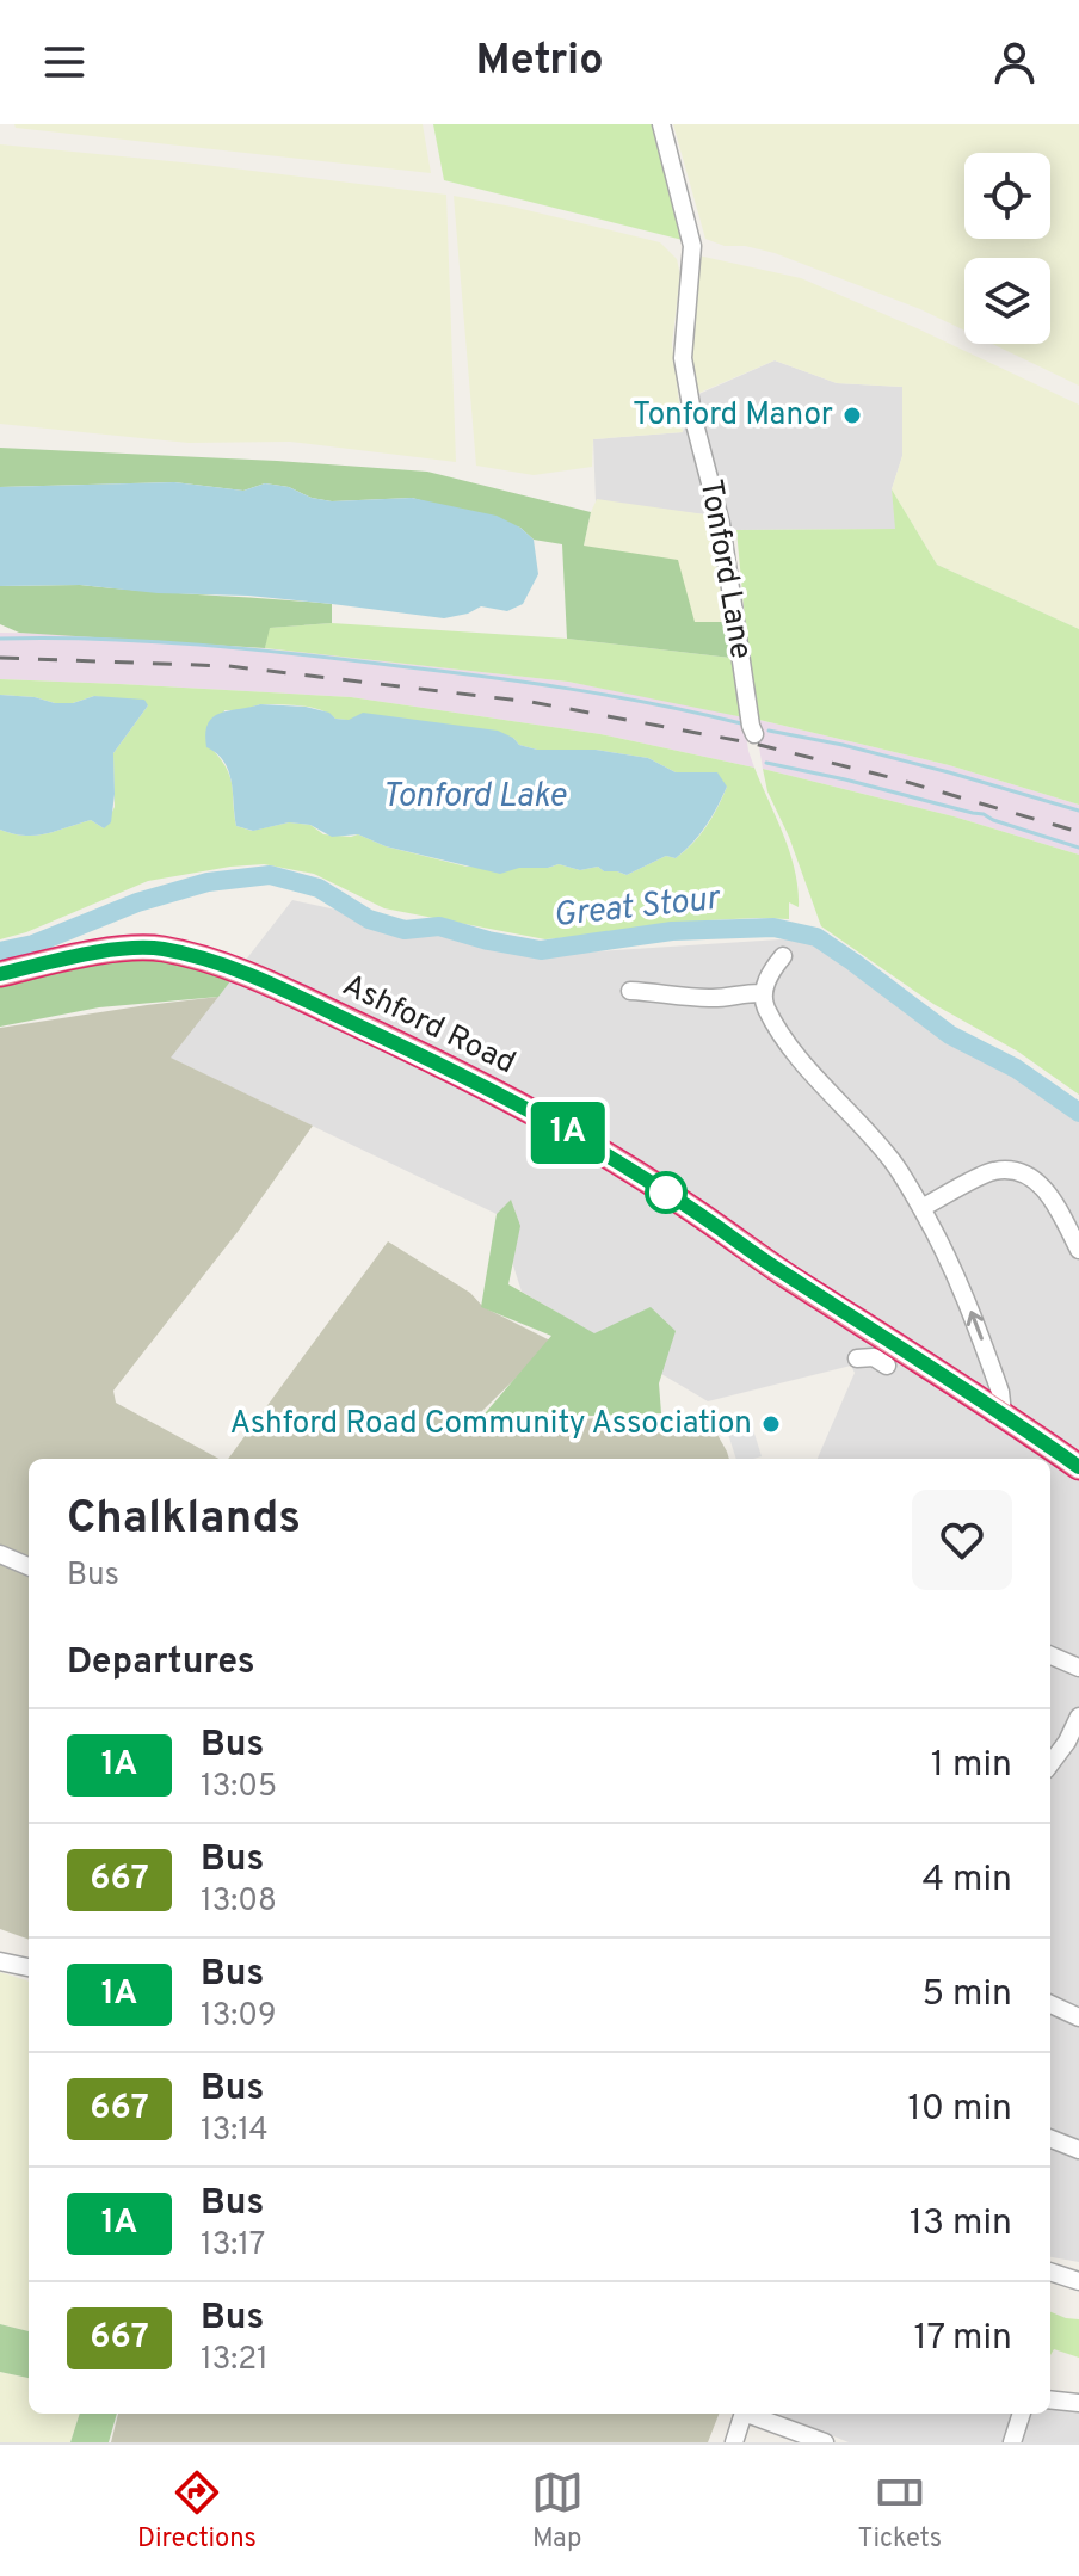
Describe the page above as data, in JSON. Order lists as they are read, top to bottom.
{
  "streets": {
    "highway": ["Ashford Road"],
    "street": ["Tonford Lane"]
  },
  "water": ["Tonford Lake", "Great Stour"],
  "places": ["Tonford Manor", "Ashford Road Community Association"],
  "lines": ["bus line 1A"],
  "page": {
    "header": "Metrio",
    "on_map": "1A",
    "heading": [
      ["Chalklands", "Bus"],
      "Departures"
    ],
    "list": [
      {
        "mark": "1A",
        "name": "Bus",
        "note": "13:05",
        "value": "1 min"
      },
      {
        "mark": "667",
        "name": "Bus",
        "note": "13:08",
        "value": "4 min"
      },
      {
        "mark": "1A",
        "name": "Bus",
        "note": "13:09",
        "value": "5 min"
      },
      {
        "mark": "667",
        "name": "Bus",
        "note": "13:14",
        "value": "10 min"
      },
      {
        "mark": "1A",
        "name": "Bus",
        "note": "13:17",
        "value": "13 min"
      },
      {
        "mark": "667",
        "name": "Bus",
        "note": "13:21",
        "value": "17 min"
      }
    ],
    "tabs": ["Directions", "Map", "Tickets"]
  }
}
